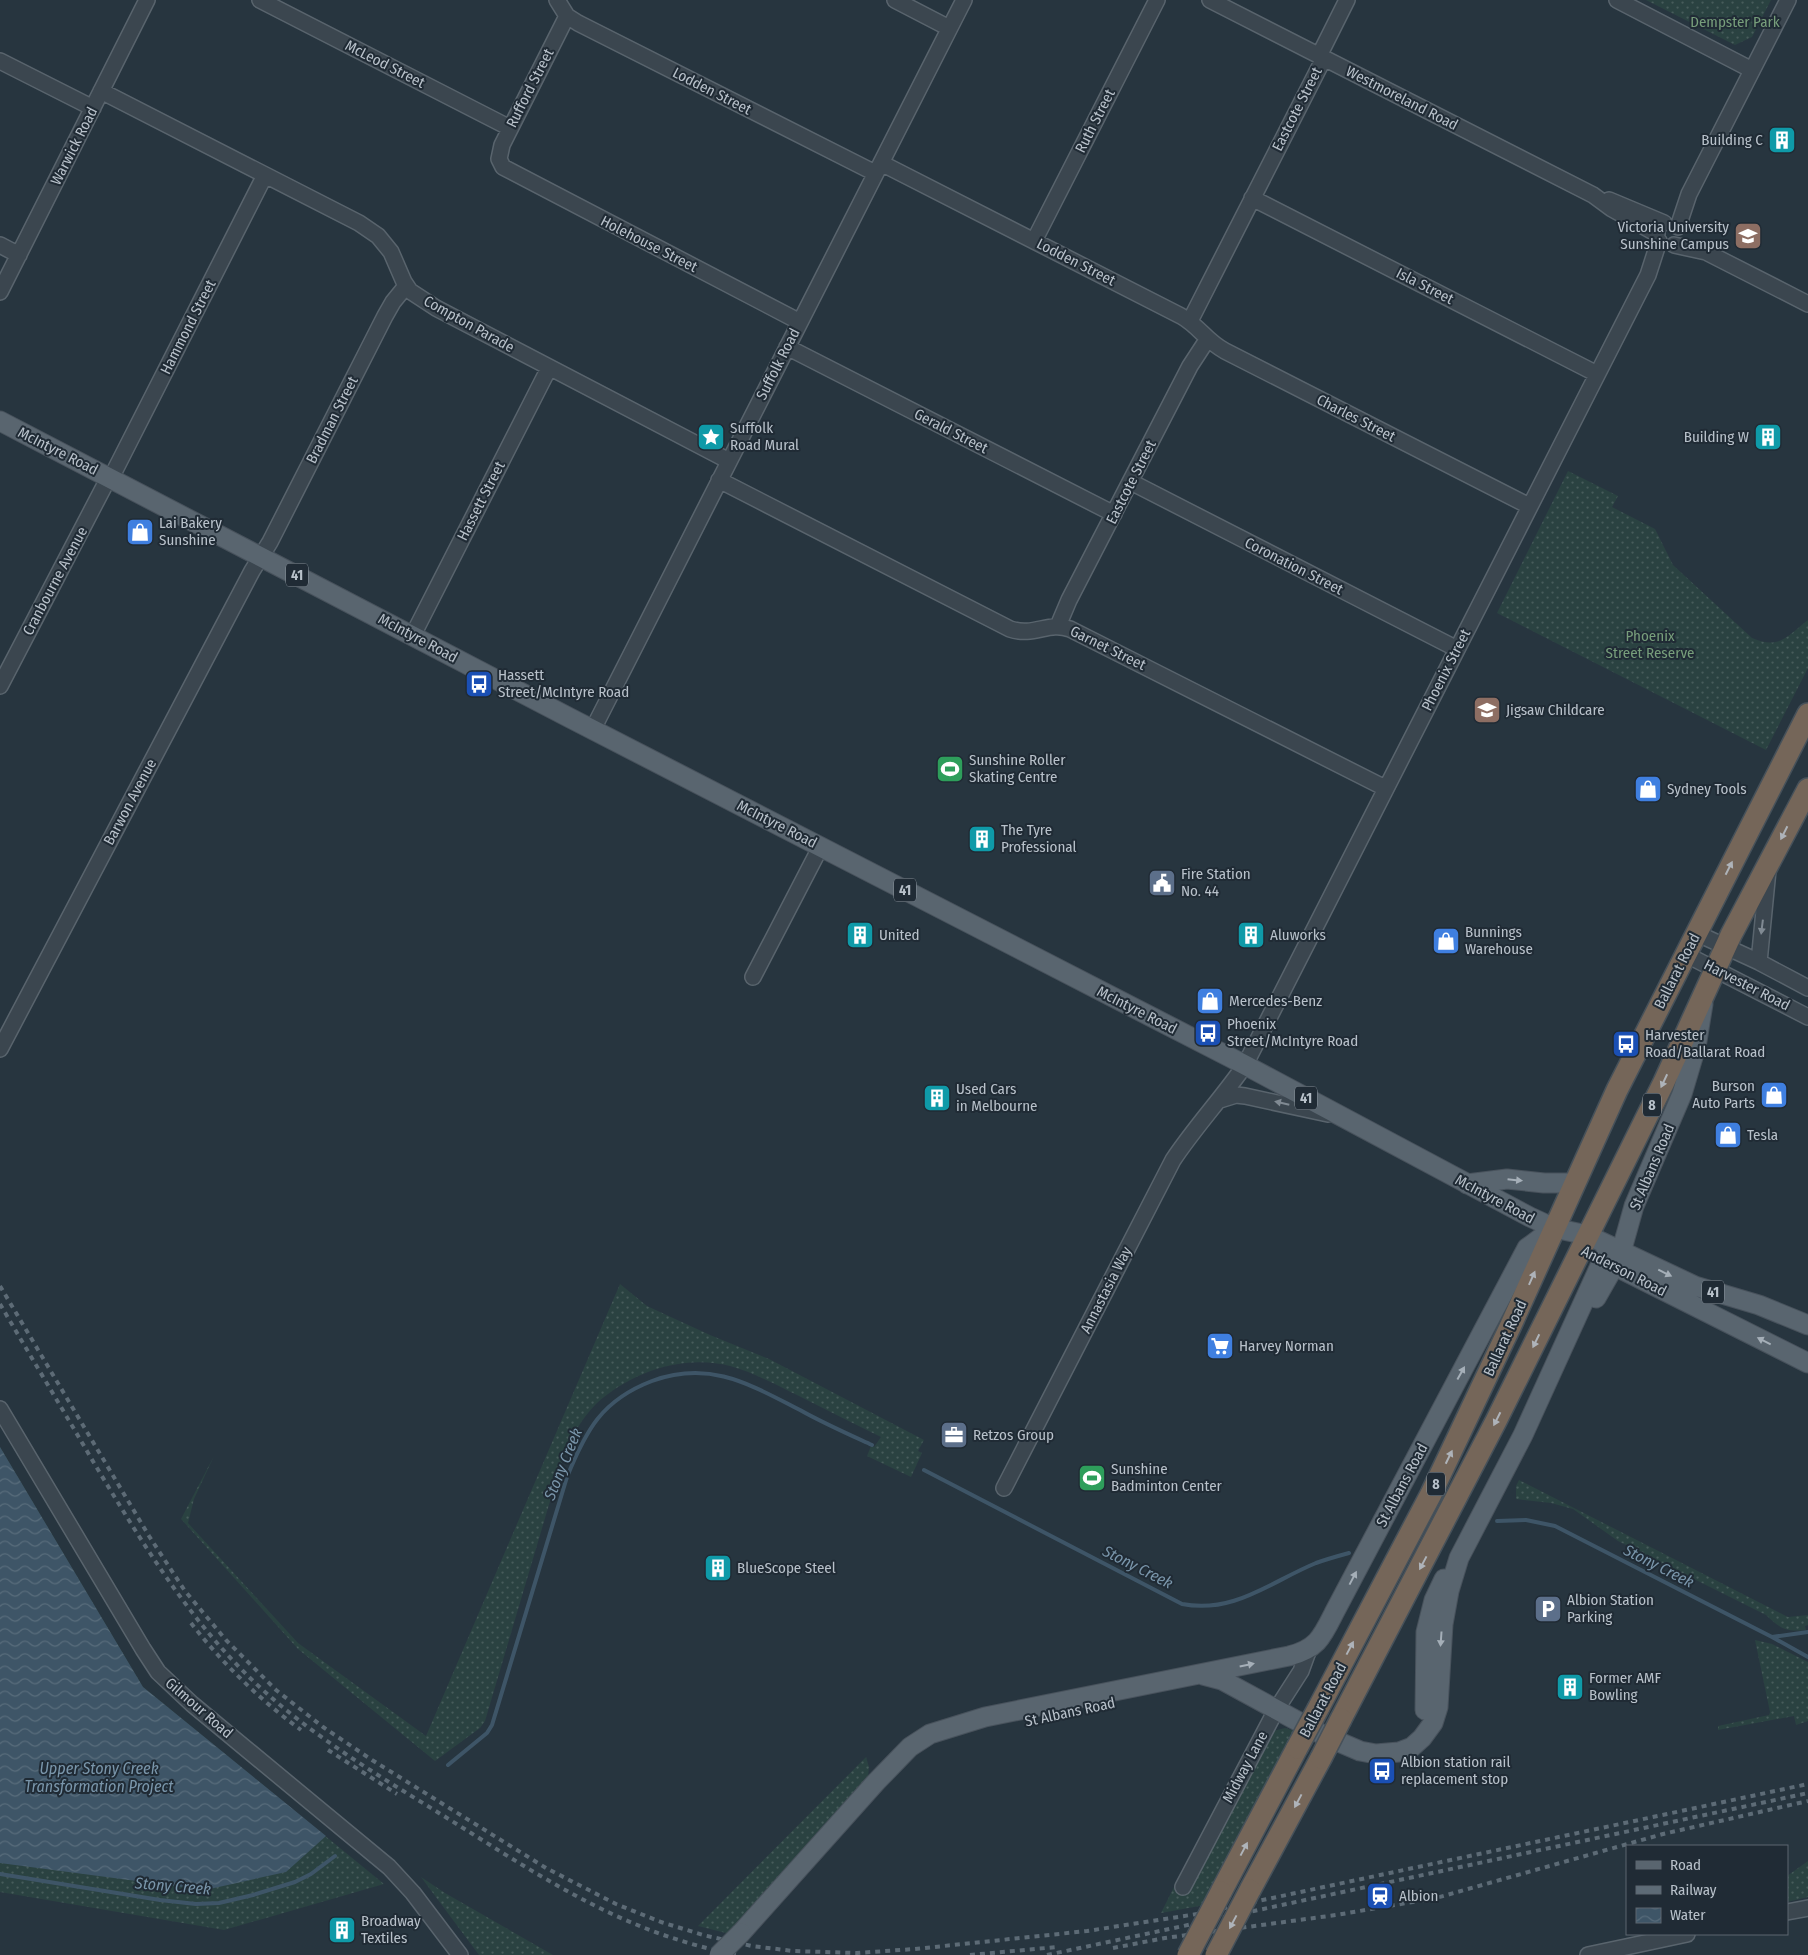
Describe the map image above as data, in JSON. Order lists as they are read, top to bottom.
{
  "streets": {
    "highway": ["Ballarat Road", "8"],
    "main road": [
      "McIntyre Road",
      "41",
      "St Albans Road",
      "Anderson Road"
    ],
    "street": [
      "McLeod Street",
      "Rufford Street",
      "Lodden Street",
      "Westmoreland Road",
      "Eastcote Street",
      "Ruth Street",
      "Warwick Road",
      "Holehouse Street",
      "Isla Street",
      "Compton Parade",
      "Hammond Street",
      "Suffolk Road",
      "Charles Street",
      "Bradman Street",
      "Gerald Street",
      "Hassett Street",
      "Coronation Street",
      "Cranbourne Avenue",
      "Garnet Street",
      "Phoenix Street",
      "Barwon Avenue",
      "Harvester Road",
      "Annastasia Way",
      "Gilmour Road",
      "Midway Lane"
    ]
  },
  "crossings": [
    ["McLeod Street", "Rufford Street"],
    ["Rufford Street", "Lodden Street"],
    ["Rufford Street", "Holehouse Street"],
    ["Lodden Street", "Eastcote Street"],
    ["Lodden Street", "Ruth Street"],
    ["Lodden Street", "Suffolk Road"],
    ["Lodden Street", "Charles Street"],
    ["Westmoreland Road", "Eastcote Street"],
    ["Westmoreland Road", "Phoenix Street"],
    ["Eastcote Street", "Isla Street"],
    ["Eastcote Street", "Charles Street"],
    ["Eastcote Street", "Gerald Street"],
    ["Eastcote Street", "Coronation Street"],
    ["Eastcote Street", "Garnet Street"],
    ["Warwick Road", "Compton Parade"],
    ["Holehouse Street", "Suffolk Road"],
    ["Isla Street", "Phoenix Street"],
    ["Compton Parade", "Hammond Street"],
    ["Compton Parade", "Suffolk Road"],
    ["Compton Parade", "Bradman Street"],
    ["Compton Parade", "Hassett Street"],
    ["Hammond Street", "McIntyre Road"],
    ["Hammond Street", "Cranbourne Avenue"],
    ["Suffolk Road", "Gerald Street"],
    ["Suffolk Road", "McIntyre Road"],
    ["Suffolk Road", "Garnet Street"],
    ["Charles Street", "Phoenix Street"],
    ["Bradman Street", "McIntyre Road"],
    ["Bradman Street", "Barwon Avenue"],
    ["McIntyre Road", "Hassett Street"],
    ["McIntyre Road", "Cranbourne Avenue"],
    ["McIntyre Road", "Phoenix Street"],
    ["McIntyre Road", "Barwon Avenue"],
    ["McIntyre Road", "Ballarat Road"],
    ["McIntyre Road", "St Albans Road"],
    ["McIntyre Road", "Anderson Road"],
    ["McIntyre Road", "Annastasia Way"],
    ["Coronation Street", "Phoenix Street"],
    ["Garnet Street", "Phoenix Street"],
    ["Phoenix Street", "Annastasia Way"],
    ["Ballarat Road", "Harvester Road"],
    ["Ballarat Road", "St Albans Road"],
    ["Ballarat Road", "Anderson Road"],
    ["St Albans Road", "Anderson Road"],
    ["St Albans Road", "Midway Lane"]
  ],
  "water": ["Stony Creek", "Upper Stony Creek Transformation Project"],
  "parks": ["Dempster Park", "Phoenix Street Reserve"],
  "places": {
    "building": [
      "Building C",
      "Building W",
      "The Tyre Professional",
      "United",
      "Aluworks",
      "Used Cars in Melbourne",
      "BlueScope Steel",
      "Former AMF Bowling",
      "Broadway Textiles"
    ],
    "school or university": ["Victoria University Sunshine Campus", "Jigsaw Childcare"],
    "place": ["Suffolk Road Mural"],
    "shop": [
      "Lai Bakery Sunshine",
      "Sydney Tools",
      "Bunnings Warehouse",
      "Mercedes-Benz",
      "Burson Auto Parts",
      "Tesla"
    ],
    "bus stop": [
      "Hassett Street/McIntyre Road",
      "Phoenix Street/McIntyre Road",
      "Harvester Road/Ballarat Road",
      "Albion station rail replacement stop"
    ],
    "sports": ["Sunshine Roller Skating Centre", "Sunshine Badminton Center"],
    "public building": ["Fire Station No. 44"],
    "supermarket": ["Harvey Norman"],
    "office": ["Retzos Group"],
    "parking": ["Albion Station Parking"],
    "station": ["Albion"]
  },
  "legend": ["Road", "Railway", "Water"]
}
